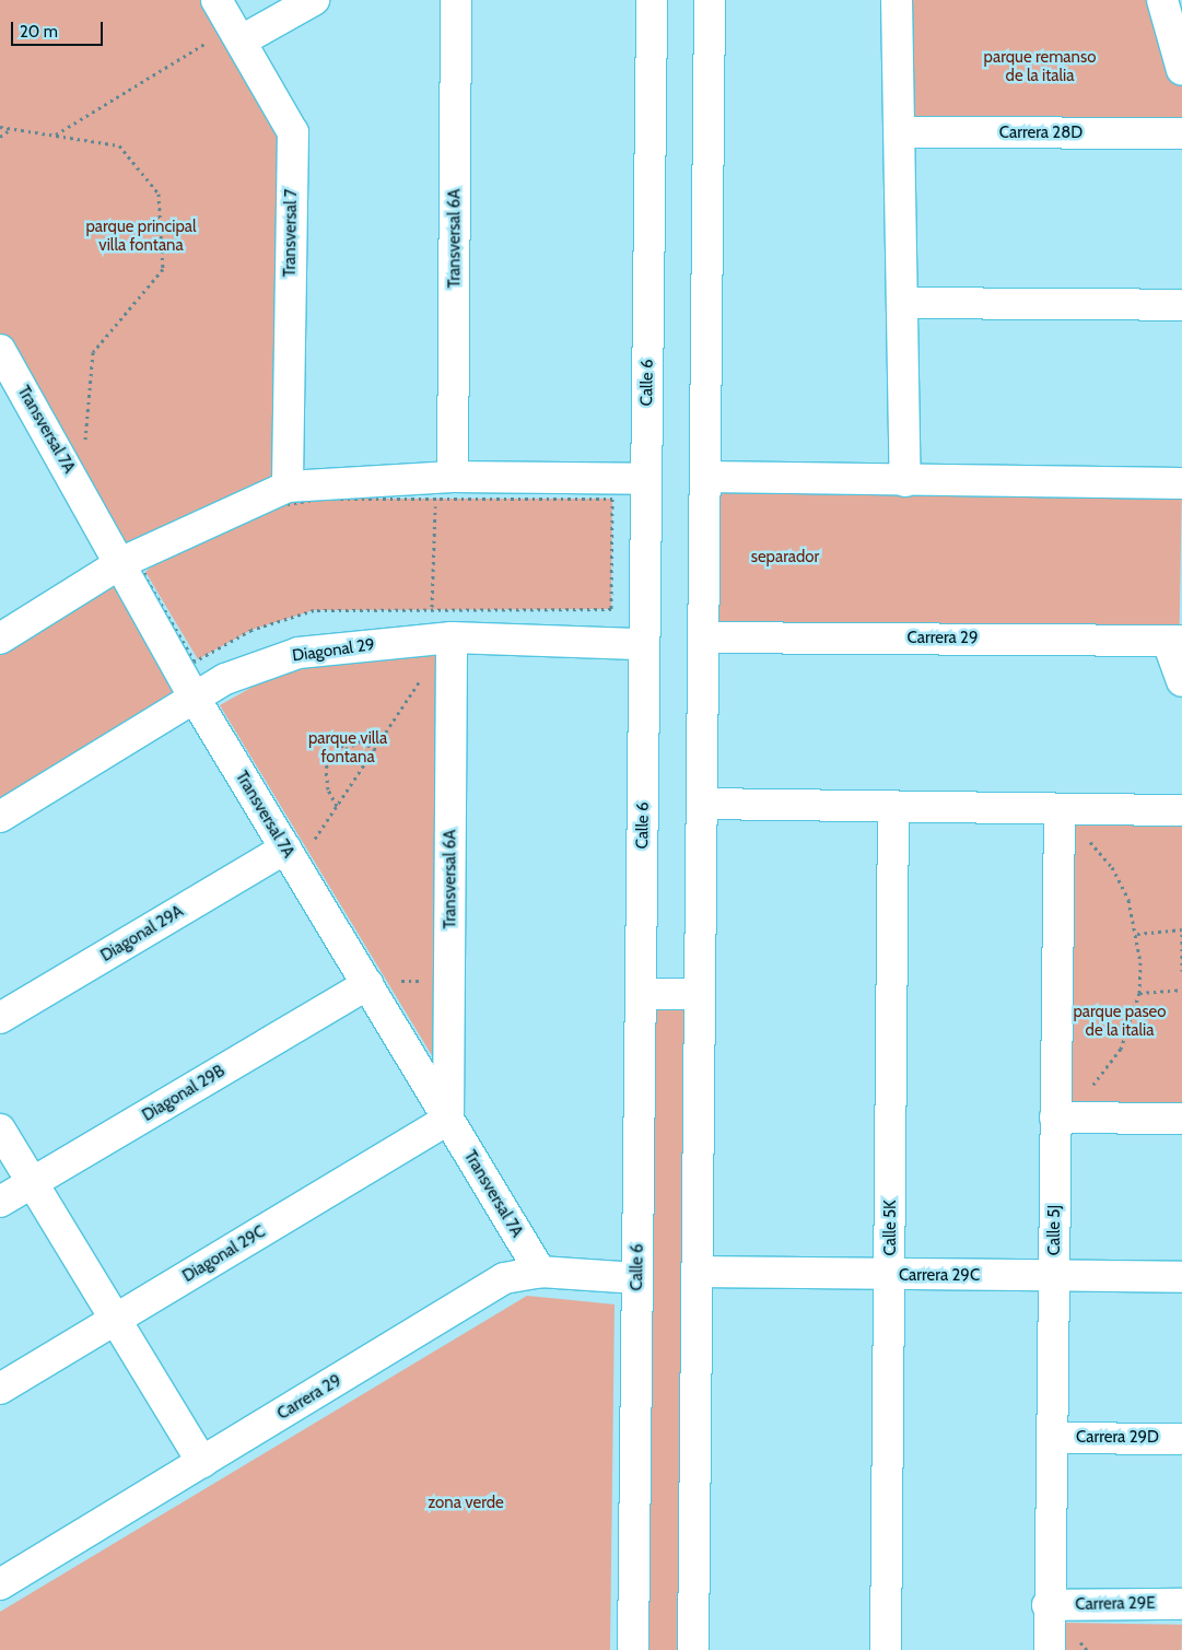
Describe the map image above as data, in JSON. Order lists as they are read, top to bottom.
{
  "streets": {
    "street": [
      "Carrera 28D",
      "Transversal 7",
      "Transversal 6A",
      "Calle 6",
      "Transversal 7A",
      "Carrera 29",
      "Diagonal 29",
      "Diagonal 29A",
      "Diagonal 29B",
      "Calle 5K",
      "Calle 5J",
      "Diagonal 29C",
      "Carrera 29C",
      "Carrera 29D",
      "Carrera 29E"
    ]
  },
  "crossings": [
    ["Transversal 6A", "Transversal 7A"],
    ["Transversal 6A", "Diagonal 29"],
    ["Transversal 6A", "Diagonal 29C"],
    ["Calle 6", "Carrera 29"],
    ["Calle 6", "Diagonal 29"],
    ["Transversal 7A", "Carrera 29"],
    ["Transversal 7A", "Diagonal 29"],
    ["Transversal 7A", "Diagonal 29A"],
    ["Transversal 7A", "Diagonal 29B"],
    ["Transversal 7A", "Diagonal 29C"],
    ["Calle 5K", "Carrera 29C"],
    ["Calle 5J", "Carrera 29C"],
    ["Calle 5J", "Carrera 29D"],
    ["Calle 5J", "Carrera 29E"]
  ],
  "parks": [
    "parque remanso de la italia",
    "parque principal villa fontana",
    "separador",
    "parque villa fontana",
    "parque paseo de la italia",
    "zona verde"
  ],
  "scale_bar": "20 m"
}
